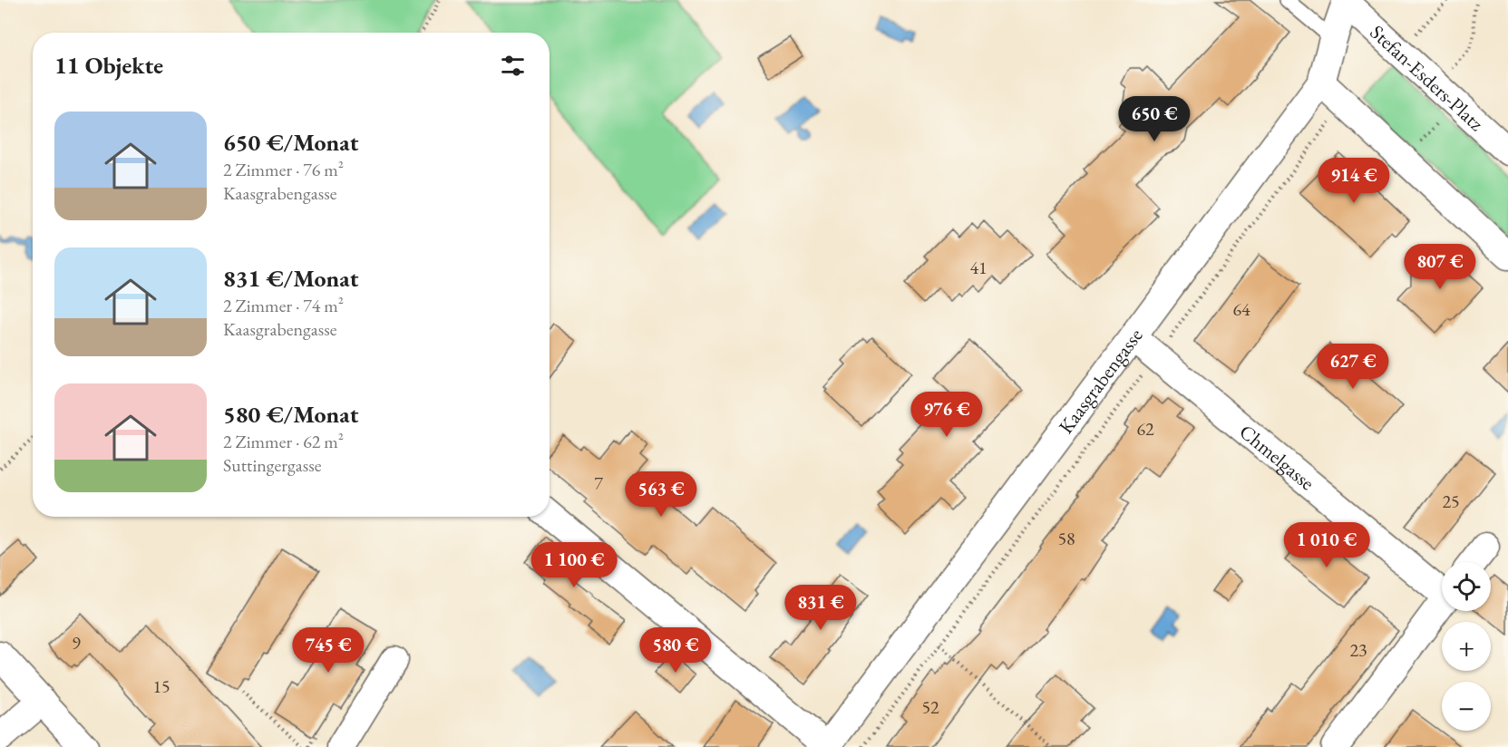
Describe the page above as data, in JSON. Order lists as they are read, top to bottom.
{
  "streets": {
    "street": ["Stefan-Esders-Platz", "Kaasgrabengasse", "Chmelgasse"]
  },
  "crossings": [
    ["Stefan-Esders-Platz", "Kaasgrabengasse"],
    ["Kaasgrabengasse", "Chmelgasse"]
  ],
  "house_numbers": [
    "41",
    "64",
    "62",
    "7",
    "25",
    "58",
    "9",
    "23",
    "15",
    "52"
  ],
  "page": {
    "heading": "11 Objekte",
    "price": [
      "650 €",
      "914 €",
      "807 €",
      "627 €",
      "976 €",
      "563 €",
      "1 010 €",
      "1 100 €",
      "831 €",
      "745 €",
      "580 €"
    ],
    "list": [
      {
        "name": "650 €/Monat",
        "note": "2 Zimmer · 76 m² · Kaasgrabengasse"
      },
      {
        "name": "831 €/Monat",
        "note": "2 Zimmer · 74 m² · Kaasgrabengasse"
      },
      {
        "name": "580 €/Monat",
        "note": "2 Zimmer · 62 m² · Suttingergasse"
      }
    ],
    "map_buttons": ["+", "−"]
  }
}
